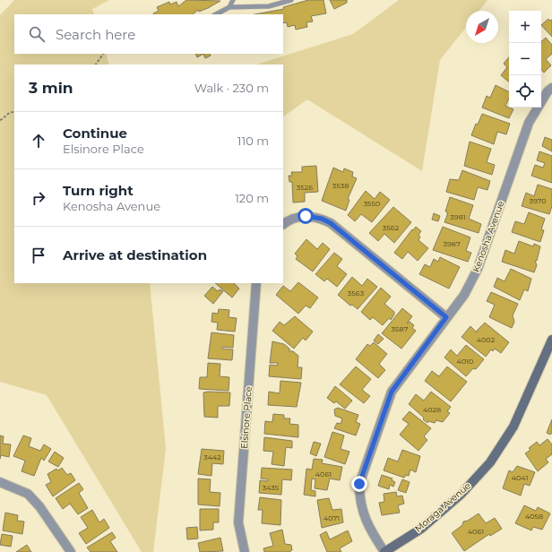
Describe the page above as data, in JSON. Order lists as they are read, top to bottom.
{
  "streets": {
    "main road": ["Moraga Avenue"],
    "street": ["Kenosha Avenue", "Elsinore Place"]
  },
  "crossings": [
    ["Kenosha Avenue", "Moraga Avenue"]
  ],
  "house_numbers": [
    "3538",
    "3526",
    "3970",
    "3550",
    "3981",
    "3562",
    "3987",
    "3563",
    "3587",
    "4002",
    "4010",
    "4028",
    "3442",
    "4061",
    "4041",
    "3435",
    "4058",
    "4071",
    "4061"
  ],
  "north": "bottom left",
  "page": {
    "map_buttons": ["+", "−"],
    "search": "Search here",
    "heading": ["3 min", "Walk · 230 m"],
    "list": [
      ["Continue", "Elsinore Place", "110 m"],
      ["Turn right", "Kenosha Avenue", "120 m"],
      "Arrive at destination"
    ]
  }
}
